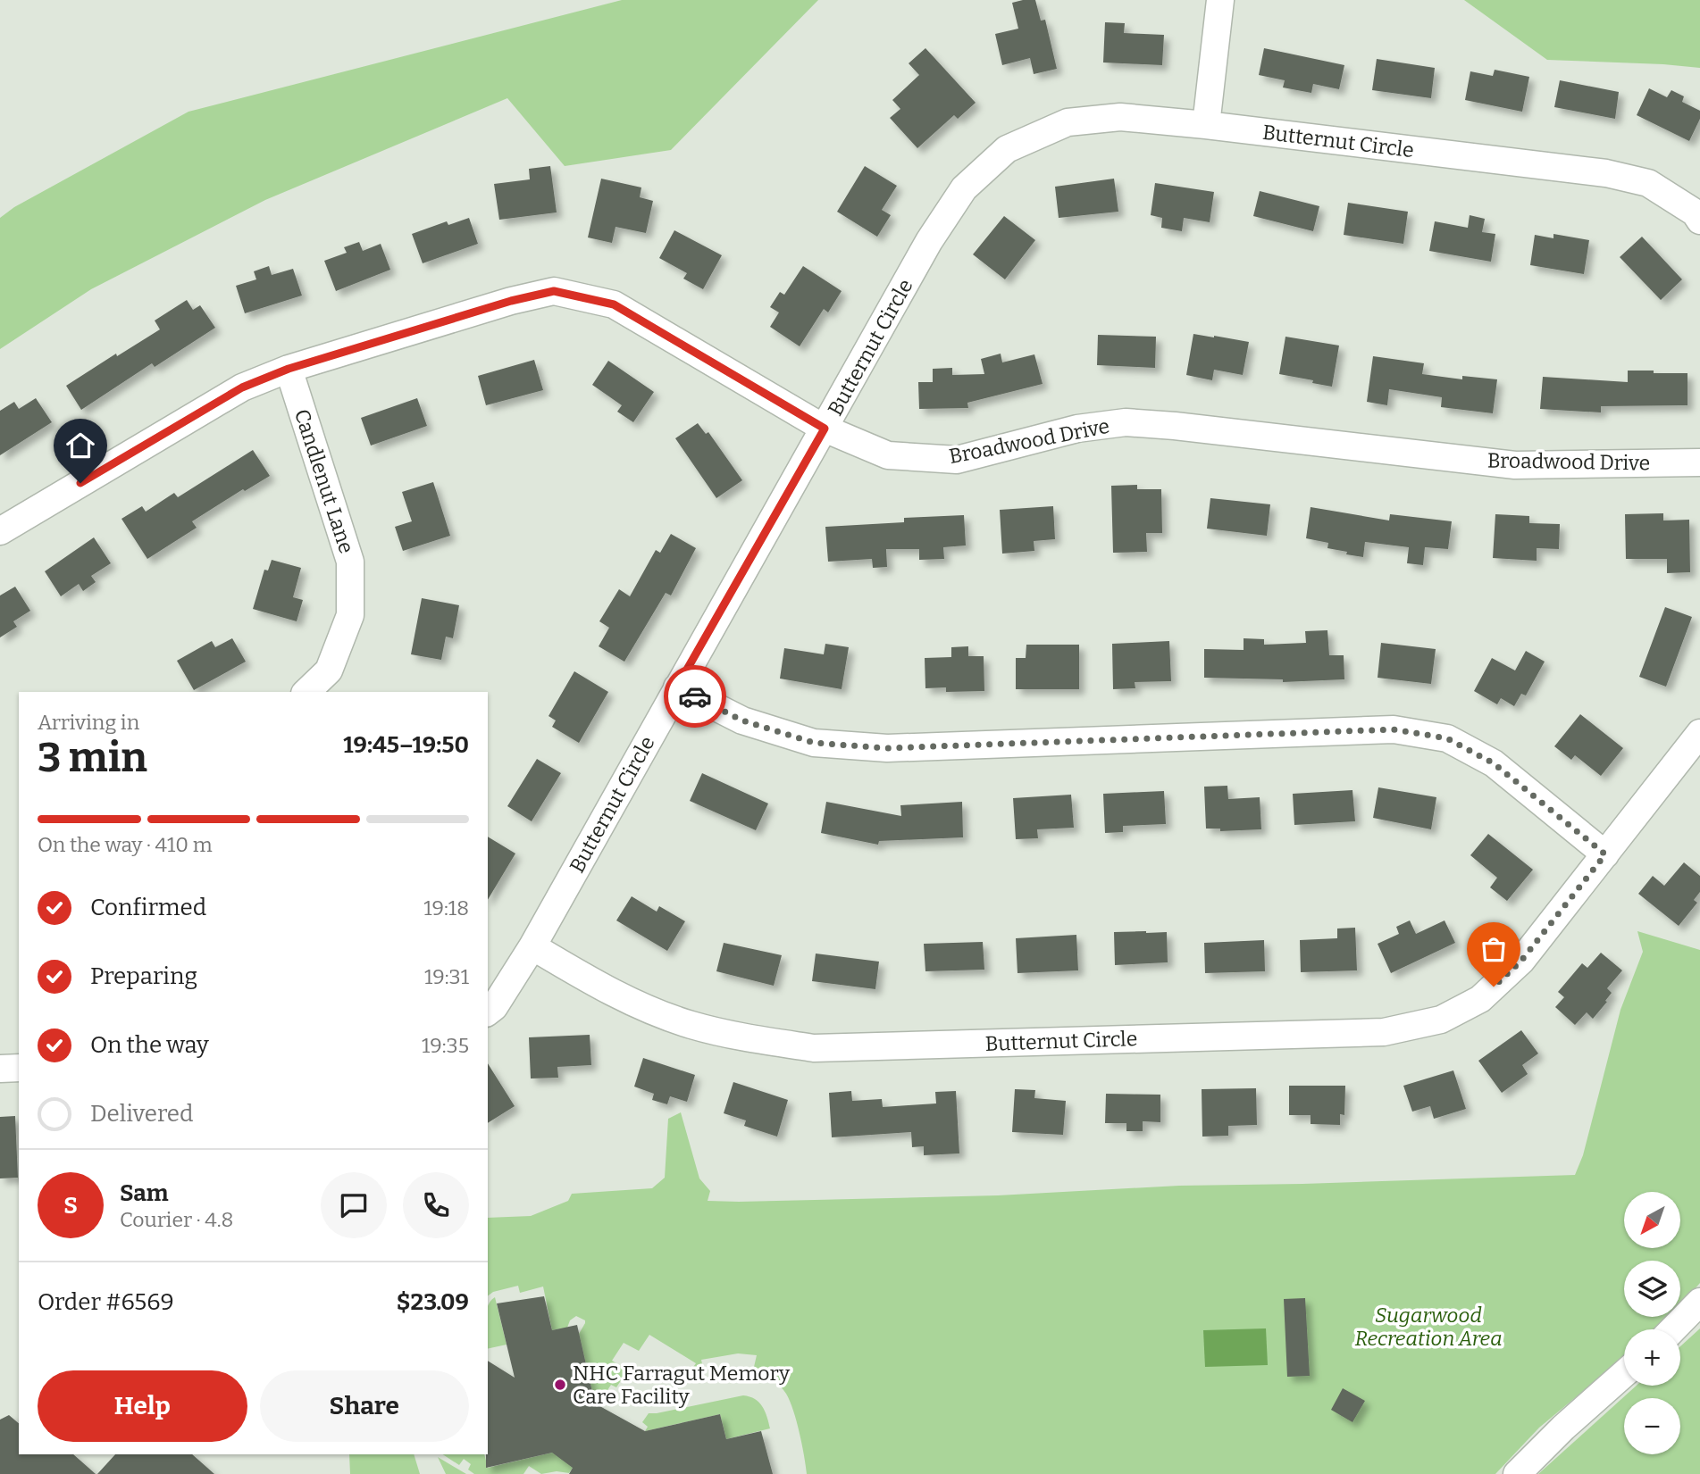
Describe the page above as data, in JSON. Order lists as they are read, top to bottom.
{
  "streets": {
    "street": ["Butternut Circle", "Broadwood Drive", "Candlenut Lane"]
  },
  "crossings": [
    ["Butternut Circle", "Broadwood Drive"],
    ["Broadwood Drive", "Candlenut Lane"]
  ],
  "parks": ["Sugarwood Recreation Area"],
  "places": ["NHC Farragut Memory Care Facility"],
  "north": "bottom left",
  "page": {
    "heading": ["3 min", "Arriving in", "19:45–19:50"],
    "panel": [
      "Sam",
      "Courier · 4.8",
      "Order #6569",
      "$23.09"
    ],
    "bar": "On the way · 410 m",
    "list": [
      ["Confirmed", "19:18"],
      ["Preparing", "19:31"],
      ["On the way", "19:35"],
      "Delivered"
    ],
    "round": "S",
    "map_buttons": ["+", "−"],
    "buttons": ["Help", "Share"]
  }
}
